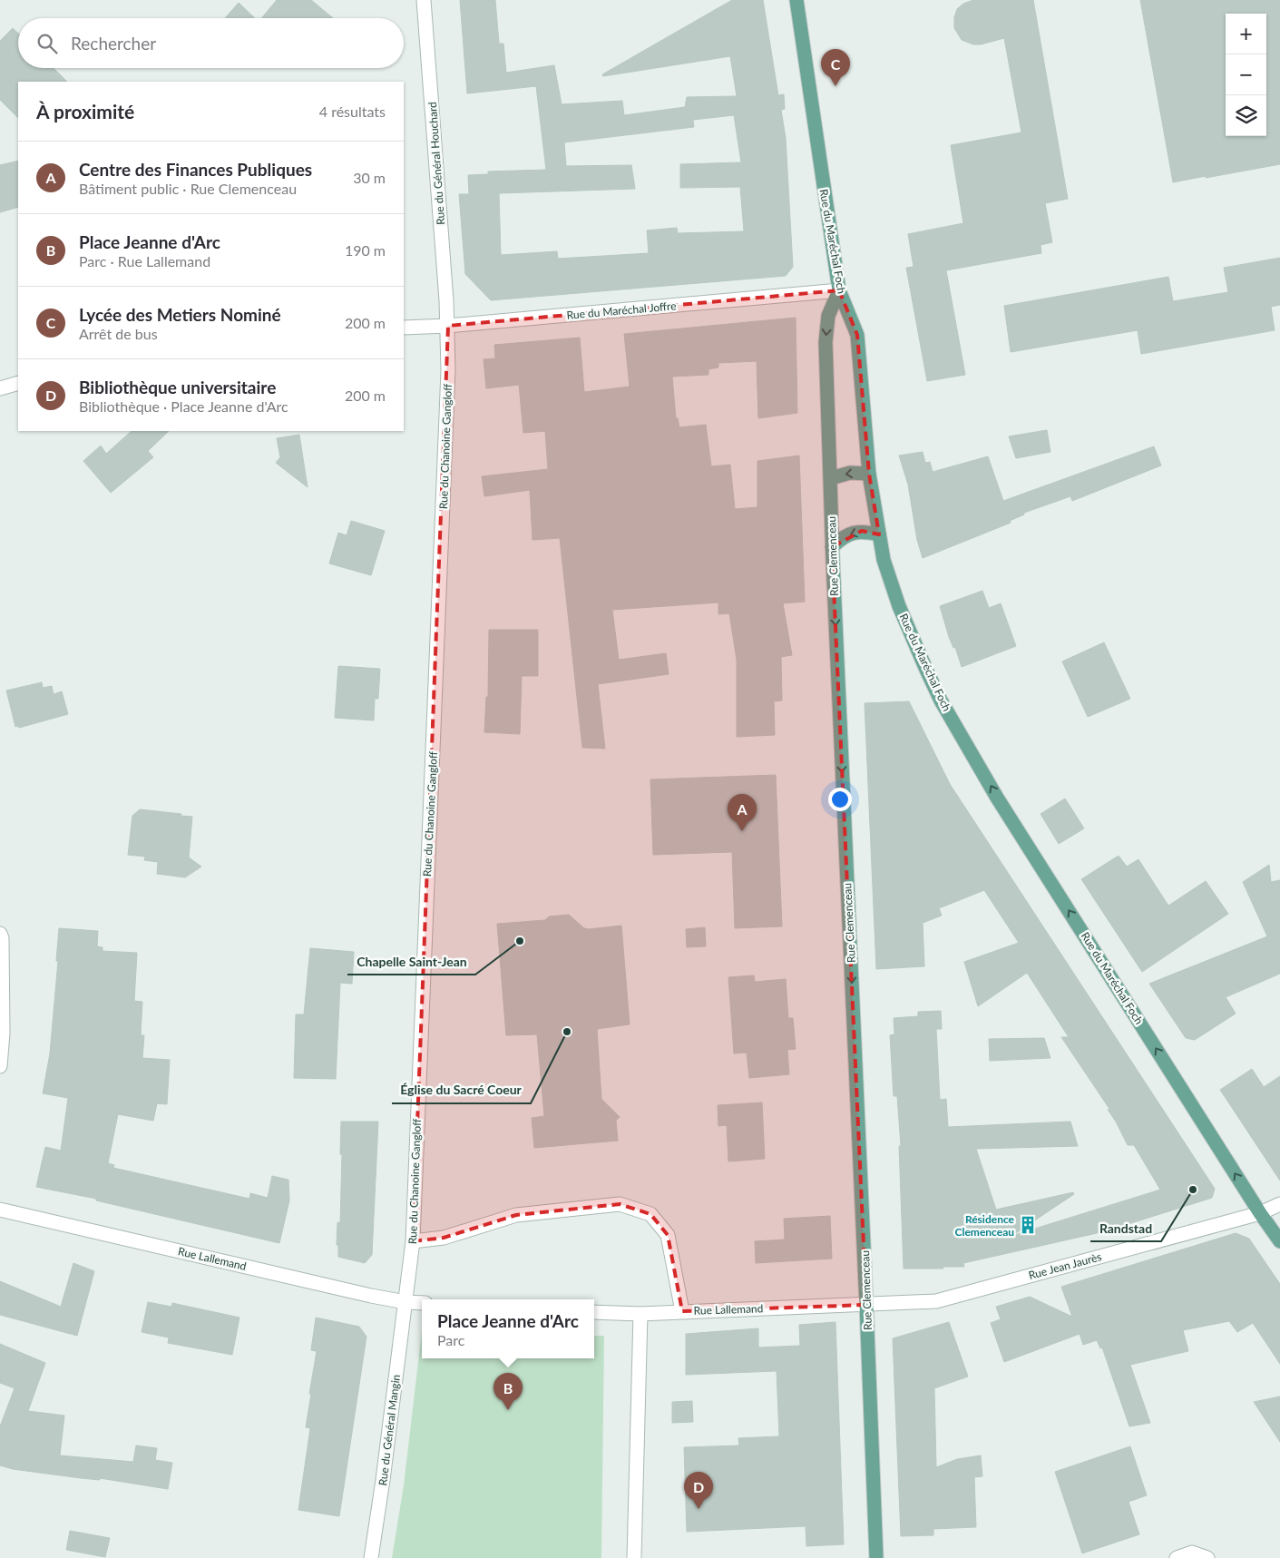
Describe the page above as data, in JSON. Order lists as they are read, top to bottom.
{
  "streets": {
    "main road": ["Rue du Maréchal Foch", "Rue Clemenceau"],
    "street": [
      "Rue du Général Houchard",
      "Rue du Maréchal Joffre",
      "Rue du Chanoine Gangloff",
      "Rue Lallemand",
      "Rue Jean Jaurès",
      "Rue du Général Mangin"
    ]
  },
  "crossings": [
    ["Rue du Général Houchard", "Rue du Maréchal Joffre"],
    ["Rue du Général Houchard", "Rue du Chanoine Gangloff"],
    ["Rue du Maréchal Foch", "Rue du Maréchal Joffre"],
    ["Rue du Maréchal Foch", "Rue Clemenceau"],
    ["Rue du Maréchal Foch", "Rue Jean Jaurès"],
    ["Rue du Maréchal Joffre", "Rue du Chanoine Gangloff"],
    ["Rue du Maréchal Joffre", "Rue Clemenceau"],
    ["Rue du Chanoine Gangloff", "Rue Lallemand"],
    ["Rue du Chanoine Gangloff", "Rue du Général Mangin"],
    ["Rue Clemenceau", "Rue Lallemand"],
    ["Rue Clemenceau", "Rue Jean Jaurès"],
    ["Rue Lallemand", "Rue Jean Jaurès"],
    ["Rue Lallemand", "Rue du Général Mangin"]
  ],
  "one_way": ["Rue du Maréchal Foch", "Rue Clemenceau"],
  "places": {
    "other": ["Chapelle Saint-Jean", "Église du Sacré Coeur", "Randstad"],
    "building": ["Résidence Clemenceau"]
  },
  "page": {
    "map_buttons": ["+", "−"],
    "search": "Rechercher",
    "pins": [
      "C",
      "A",
      "B",
      "D"
    ],
    "heading": ["À proximité", "4 résultats"],
    "list": [
      {
        "mark": "A",
        "name": "Centre des Finances Publiques",
        "note": "Bâtiment public · Rue Clemenceau",
        "value": "30 m"
      },
      {
        "mark": "B",
        "name": "Place Jeanne d'Arc",
        "note": "Parc · Rue Lallemand",
        "value": "190 m"
      },
      {
        "mark": "C",
        "name": "Lycée des Metiers Nominé",
        "note": "Arrêt de bus",
        "value": "200 m"
      },
      {
        "mark": "D",
        "name": "Bibliothèque universitaire",
        "note": "Bibliothèque · Place Jeanne d'Arc",
        "value": "200 m"
      }
    ],
    "popup": ["Place Jeanne d'Arc", "Parc"]
  }
}
